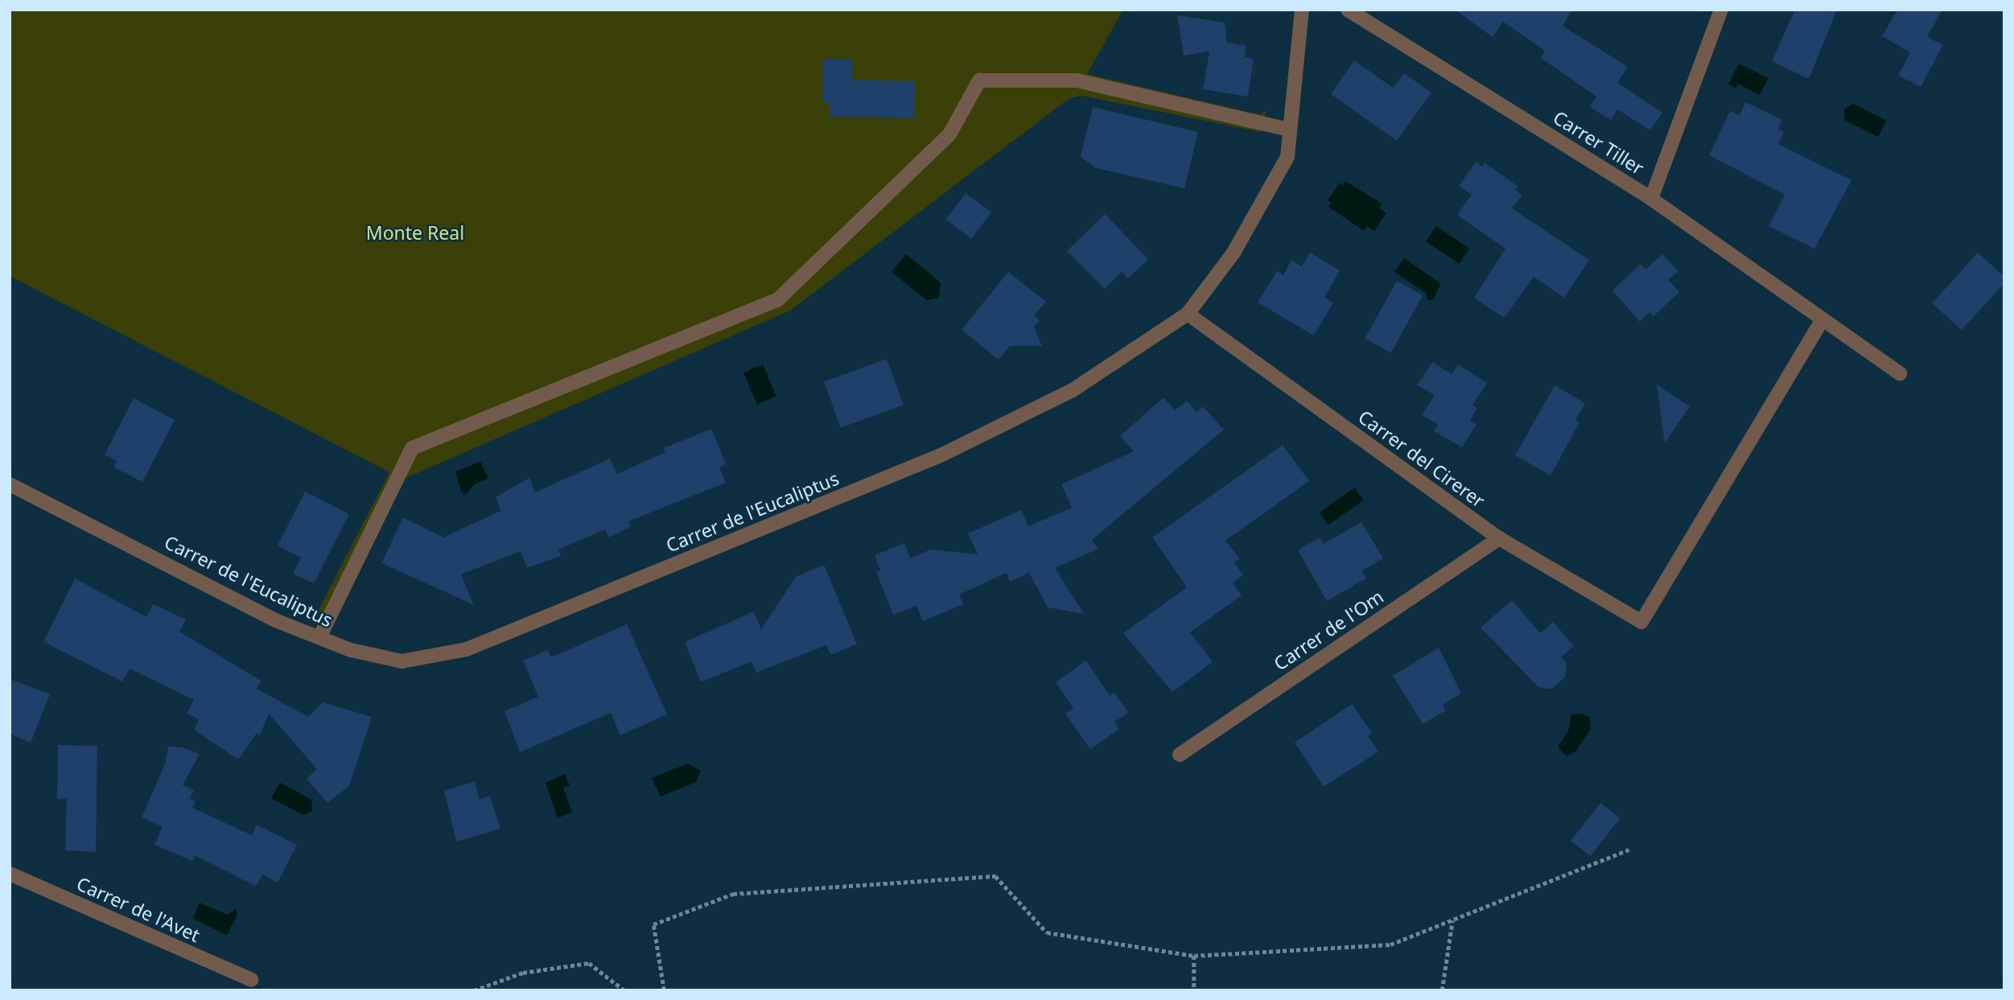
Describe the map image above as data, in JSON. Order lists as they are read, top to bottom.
{
  "streets": {
    "street": [
      "Carrer Tiller",
      "Carrer del Cirerer",
      "Carrer de l'Eucaliptus",
      "Carrer de l'Om",
      "Carrer de l'Avet"
    ]
  },
  "crossings": [
    ["Carrer Tiller", "Carrer del Cirerer"],
    ["Carrer del Cirerer", "Carrer de l'Eucaliptus"],
    ["Carrer del Cirerer", "Carrer de l'Om"]
  ],
  "parks": ["Monte Real"]
}
